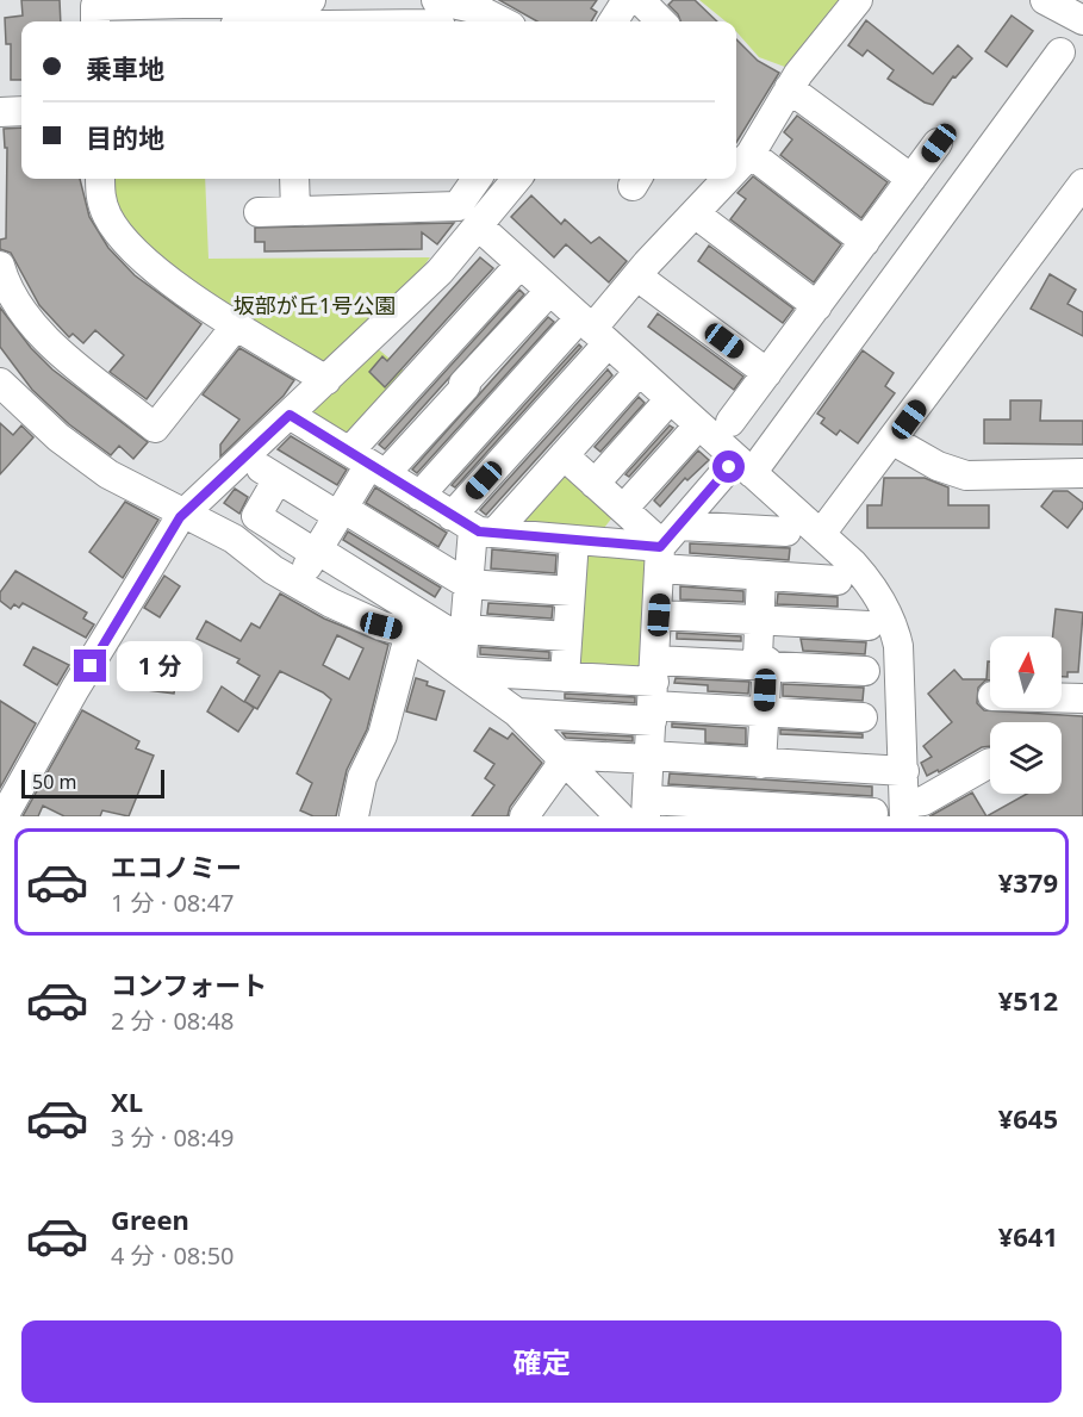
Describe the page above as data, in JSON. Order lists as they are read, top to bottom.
{
  "parks": ["坂部が丘1号公園"],
  "scale_bar": "50 m",
  "north": "top",
  "page": {
    "banner": ["乗車地", "目的地"],
    "bubble": "1 分",
    "scale": "50 m",
    "list": [
      {
        "name": "エコノミー",
        "note": "1 分 · 08:47",
        "value": "¥379"
      },
      {
        "name": "コンフォート",
        "note": "2 分 · 08:48",
        "value": "¥512"
      },
      {
        "name": "XL",
        "note": "3 分 · 08:49",
        "value": "¥645"
      },
      {
        "name": "Green",
        "note": "4 分 · 08:50",
        "value": "¥641"
      }
    ],
    "buttons": "確定"
  }
}
